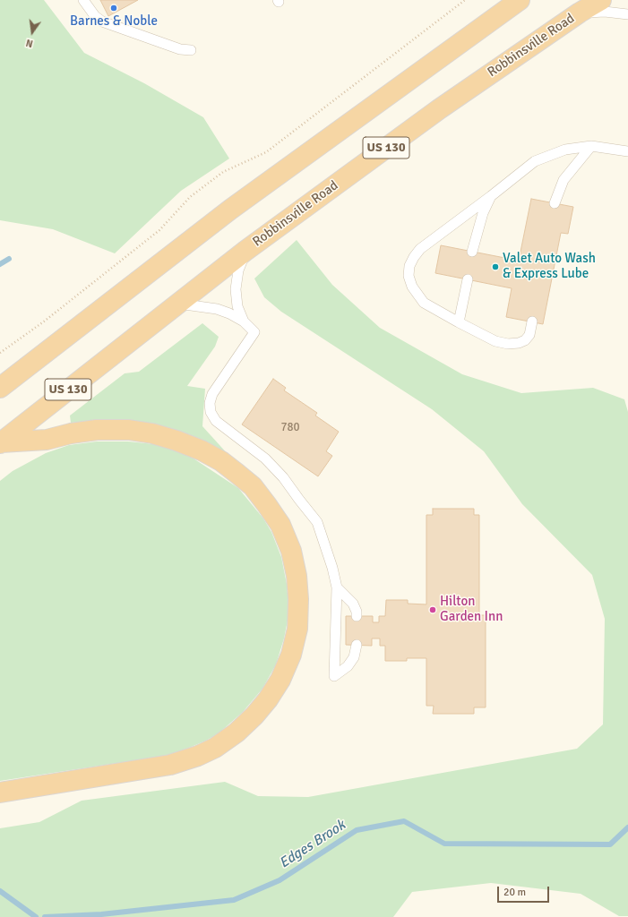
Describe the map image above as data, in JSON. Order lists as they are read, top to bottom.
{
  "streets": {
    "highway": ["Robbinsville Road", "US 130"]
  },
  "water": ["Edges Brook"],
  "places": ["Barnes & Noble", "Valet Auto Wash & Express Lube", "Hilton Garden Inn"],
  "house_numbers": ["780"],
  "scale_bar": "20 m",
  "north": "bottom"
}
